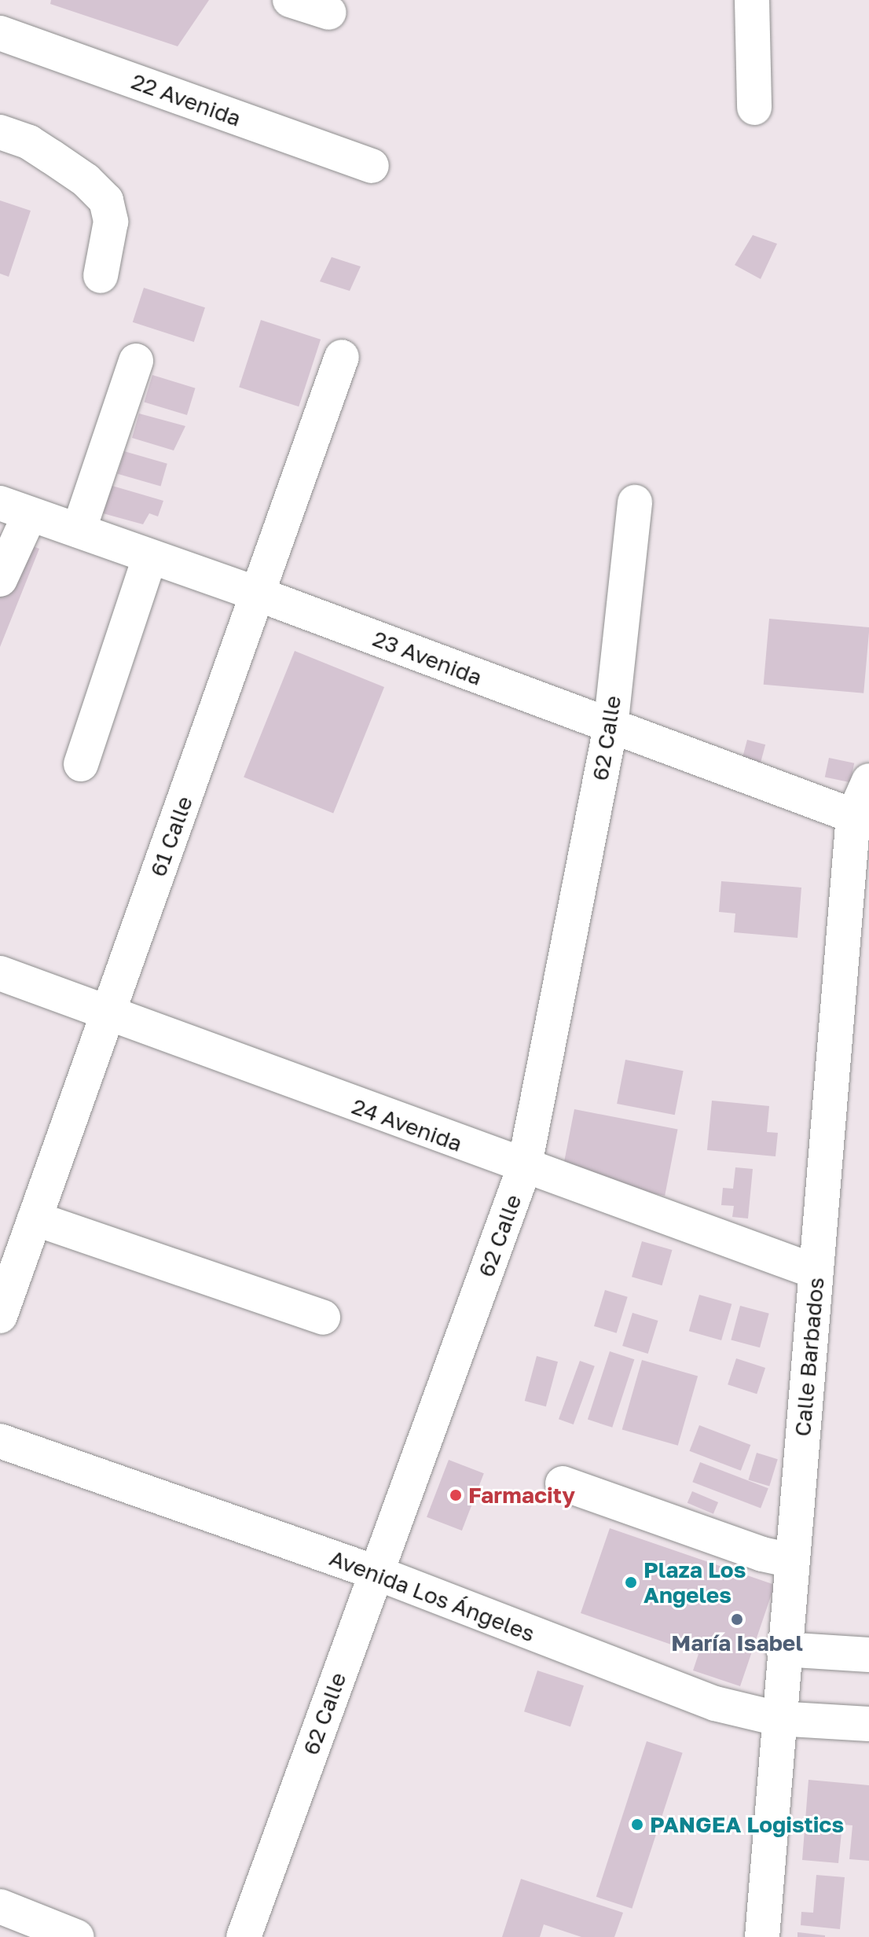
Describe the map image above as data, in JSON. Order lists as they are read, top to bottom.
{
  "streets": {
    "street": [
      "22 Avenida",
      "23 Avenida",
      "62 Calle",
      "61 Calle",
      "24 Avenida",
      "Calle Barbados",
      "Avenida Los Ángeles"
    ]
  },
  "crossings": [
    ["23 Avenida", "62 Calle"],
    ["23 Avenida", "61 Calle"],
    ["23 Avenida", "Calle Barbados"],
    ["62 Calle", "24 Avenida"],
    ["62 Calle", "Avenida Los Ángeles"],
    ["61 Calle", "24 Avenida"],
    ["24 Avenida", "Calle Barbados"],
    ["Calle Barbados", "Avenida Los Ángeles"]
  ],
  "places": [
    "Farmacity",
    "Plaza Los Angeles",
    "María Isabel",
    "PANGEA Logistics"
  ]
}
